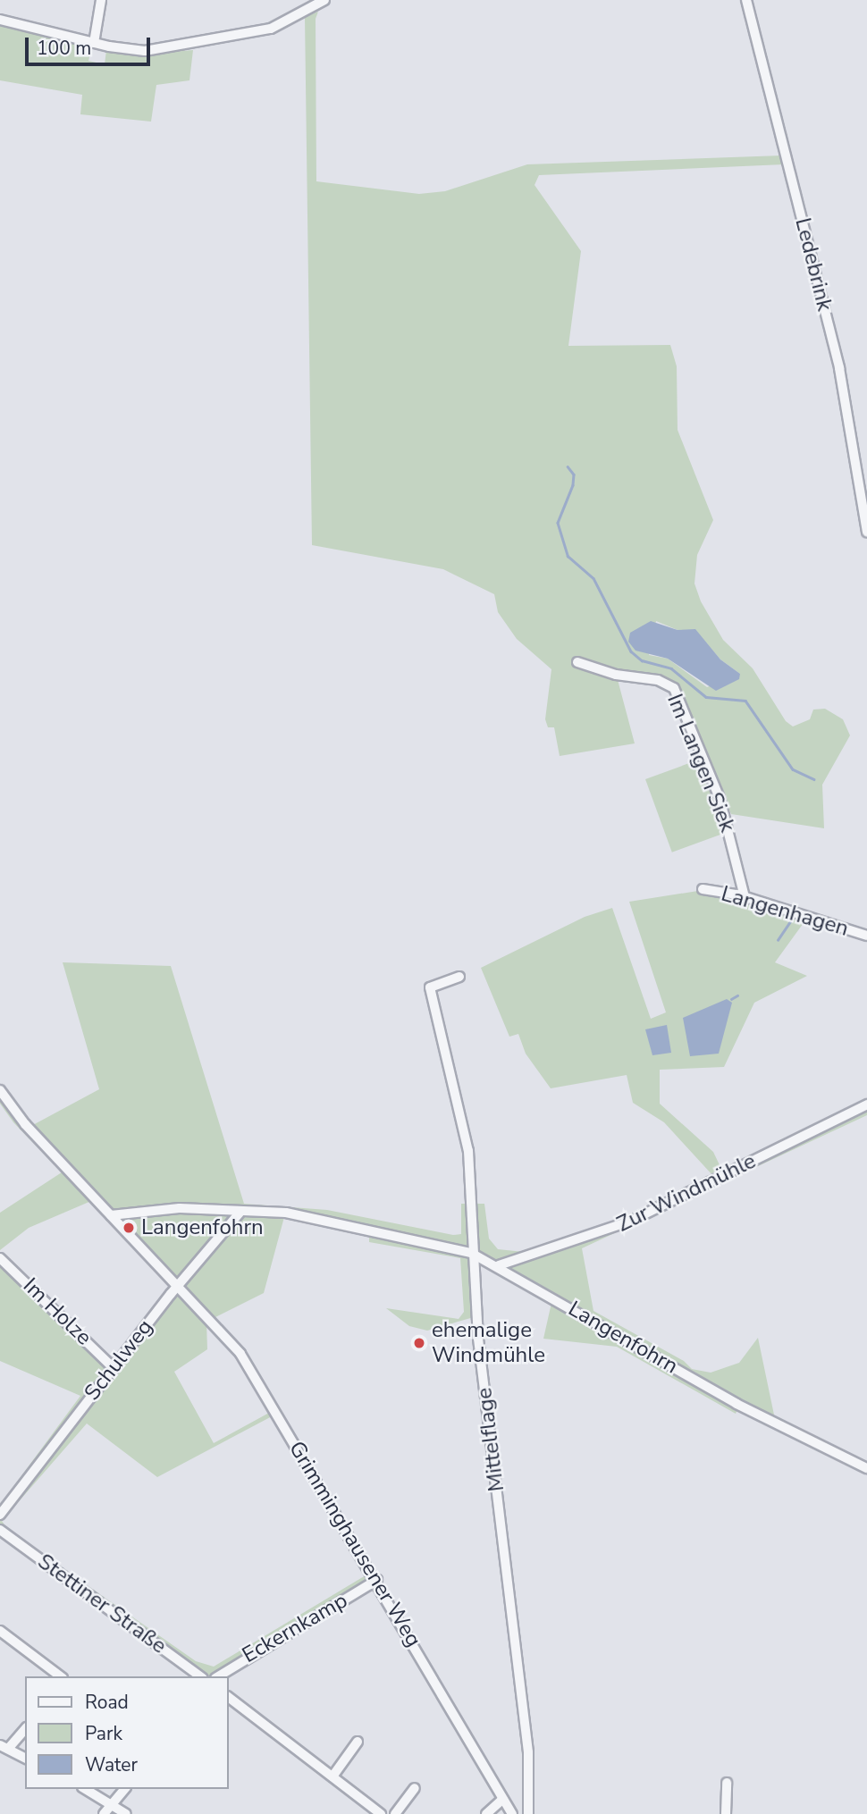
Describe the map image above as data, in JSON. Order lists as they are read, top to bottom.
{
  "streets": {
    "street": [
      "Ledebrink",
      "Im Langen Siek",
      "Langenhagen",
      "Zur Windmühle",
      "Im Holze",
      "Langenfohrn",
      "Schulweg",
      "Mittelflage",
      "Grimminghausener Weg",
      "Stettiner Straße",
      "Eckernkamp"
    ]
  },
  "crossings": [
    ["Im Langen Siek", "Langenhagen"],
    ["Zur Windmühle", "Langenfohrn"],
    ["Im Holze", "Schulweg"],
    ["Langenfohrn", "Schulweg"],
    ["Langenfohrn", "Mittelflage"],
    ["Langenfohrn", "Grimminghausener Weg"],
    ["Schulweg", "Grimminghausener Weg"],
    ["Grimminghausener Weg", "Eckernkamp"]
  ],
  "places": ["Langenfohrn", "ehemalige Windmühle"],
  "legend": ["Road", "Park", "Water"],
  "scale_bar": "100 m"
}
